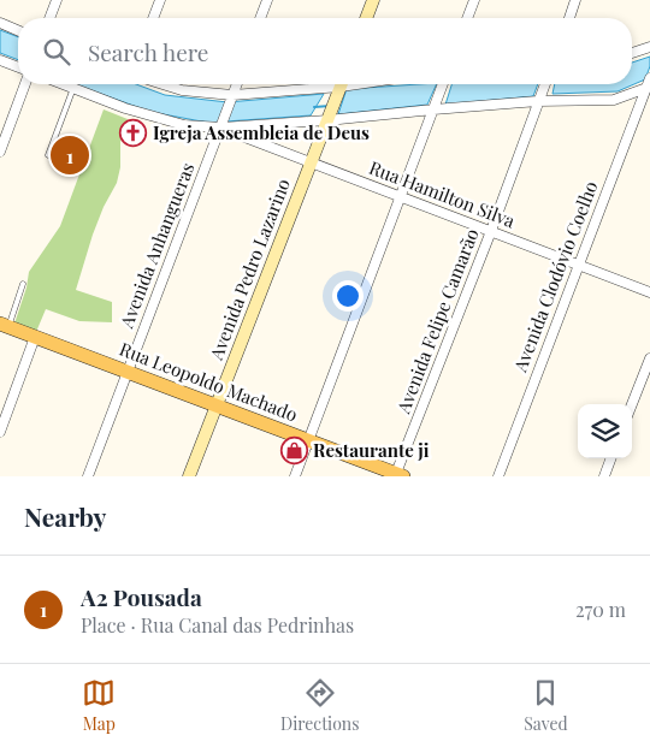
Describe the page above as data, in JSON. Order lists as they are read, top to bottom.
{
  "streets": {
    "main road": ["Avenida Pedro Lazarino", "Rua Leopoldo Machado"],
    "street": [
      "Rua Hamilton Silva",
      "Avenida Anhangueras",
      "Avenida Clodóvio Coelho",
      "Avenida Felipe Camarão"
    ]
  },
  "crossings": [
    ["Rua Hamilton Silva", "Avenida Anhangueras"],
    ["Rua Hamilton Silva", "Avenida Pedro Lazarino"],
    ["Rua Hamilton Silva", "Avenida Clodóvio Coelho"],
    ["Rua Hamilton Silva", "Avenida Felipe Camarão"],
    ["Avenida Anhangueras", "Rua Leopoldo Machado"],
    ["Avenida Pedro Lazarino", "Rua Leopoldo Machado"],
    ["Avenida Felipe Camarão", "Rua Leopoldo Machado"]
  ],
  "places": {
    "church": ["Igreja Assembleia de Deus"],
    "shop": ["Restaurante ji"]
  },
  "page": {
    "search": "Search here",
    "pins": "1",
    "heading": "Nearby",
    "list": [
      {
        "mark": "1",
        "name": "A2 Pousada",
        "note": "Place · Rua Canal das Pedrinhas",
        "value": "270 m"
      }
    ],
    "nav": ["Map", "Directions", "Saved"]
  }
}
